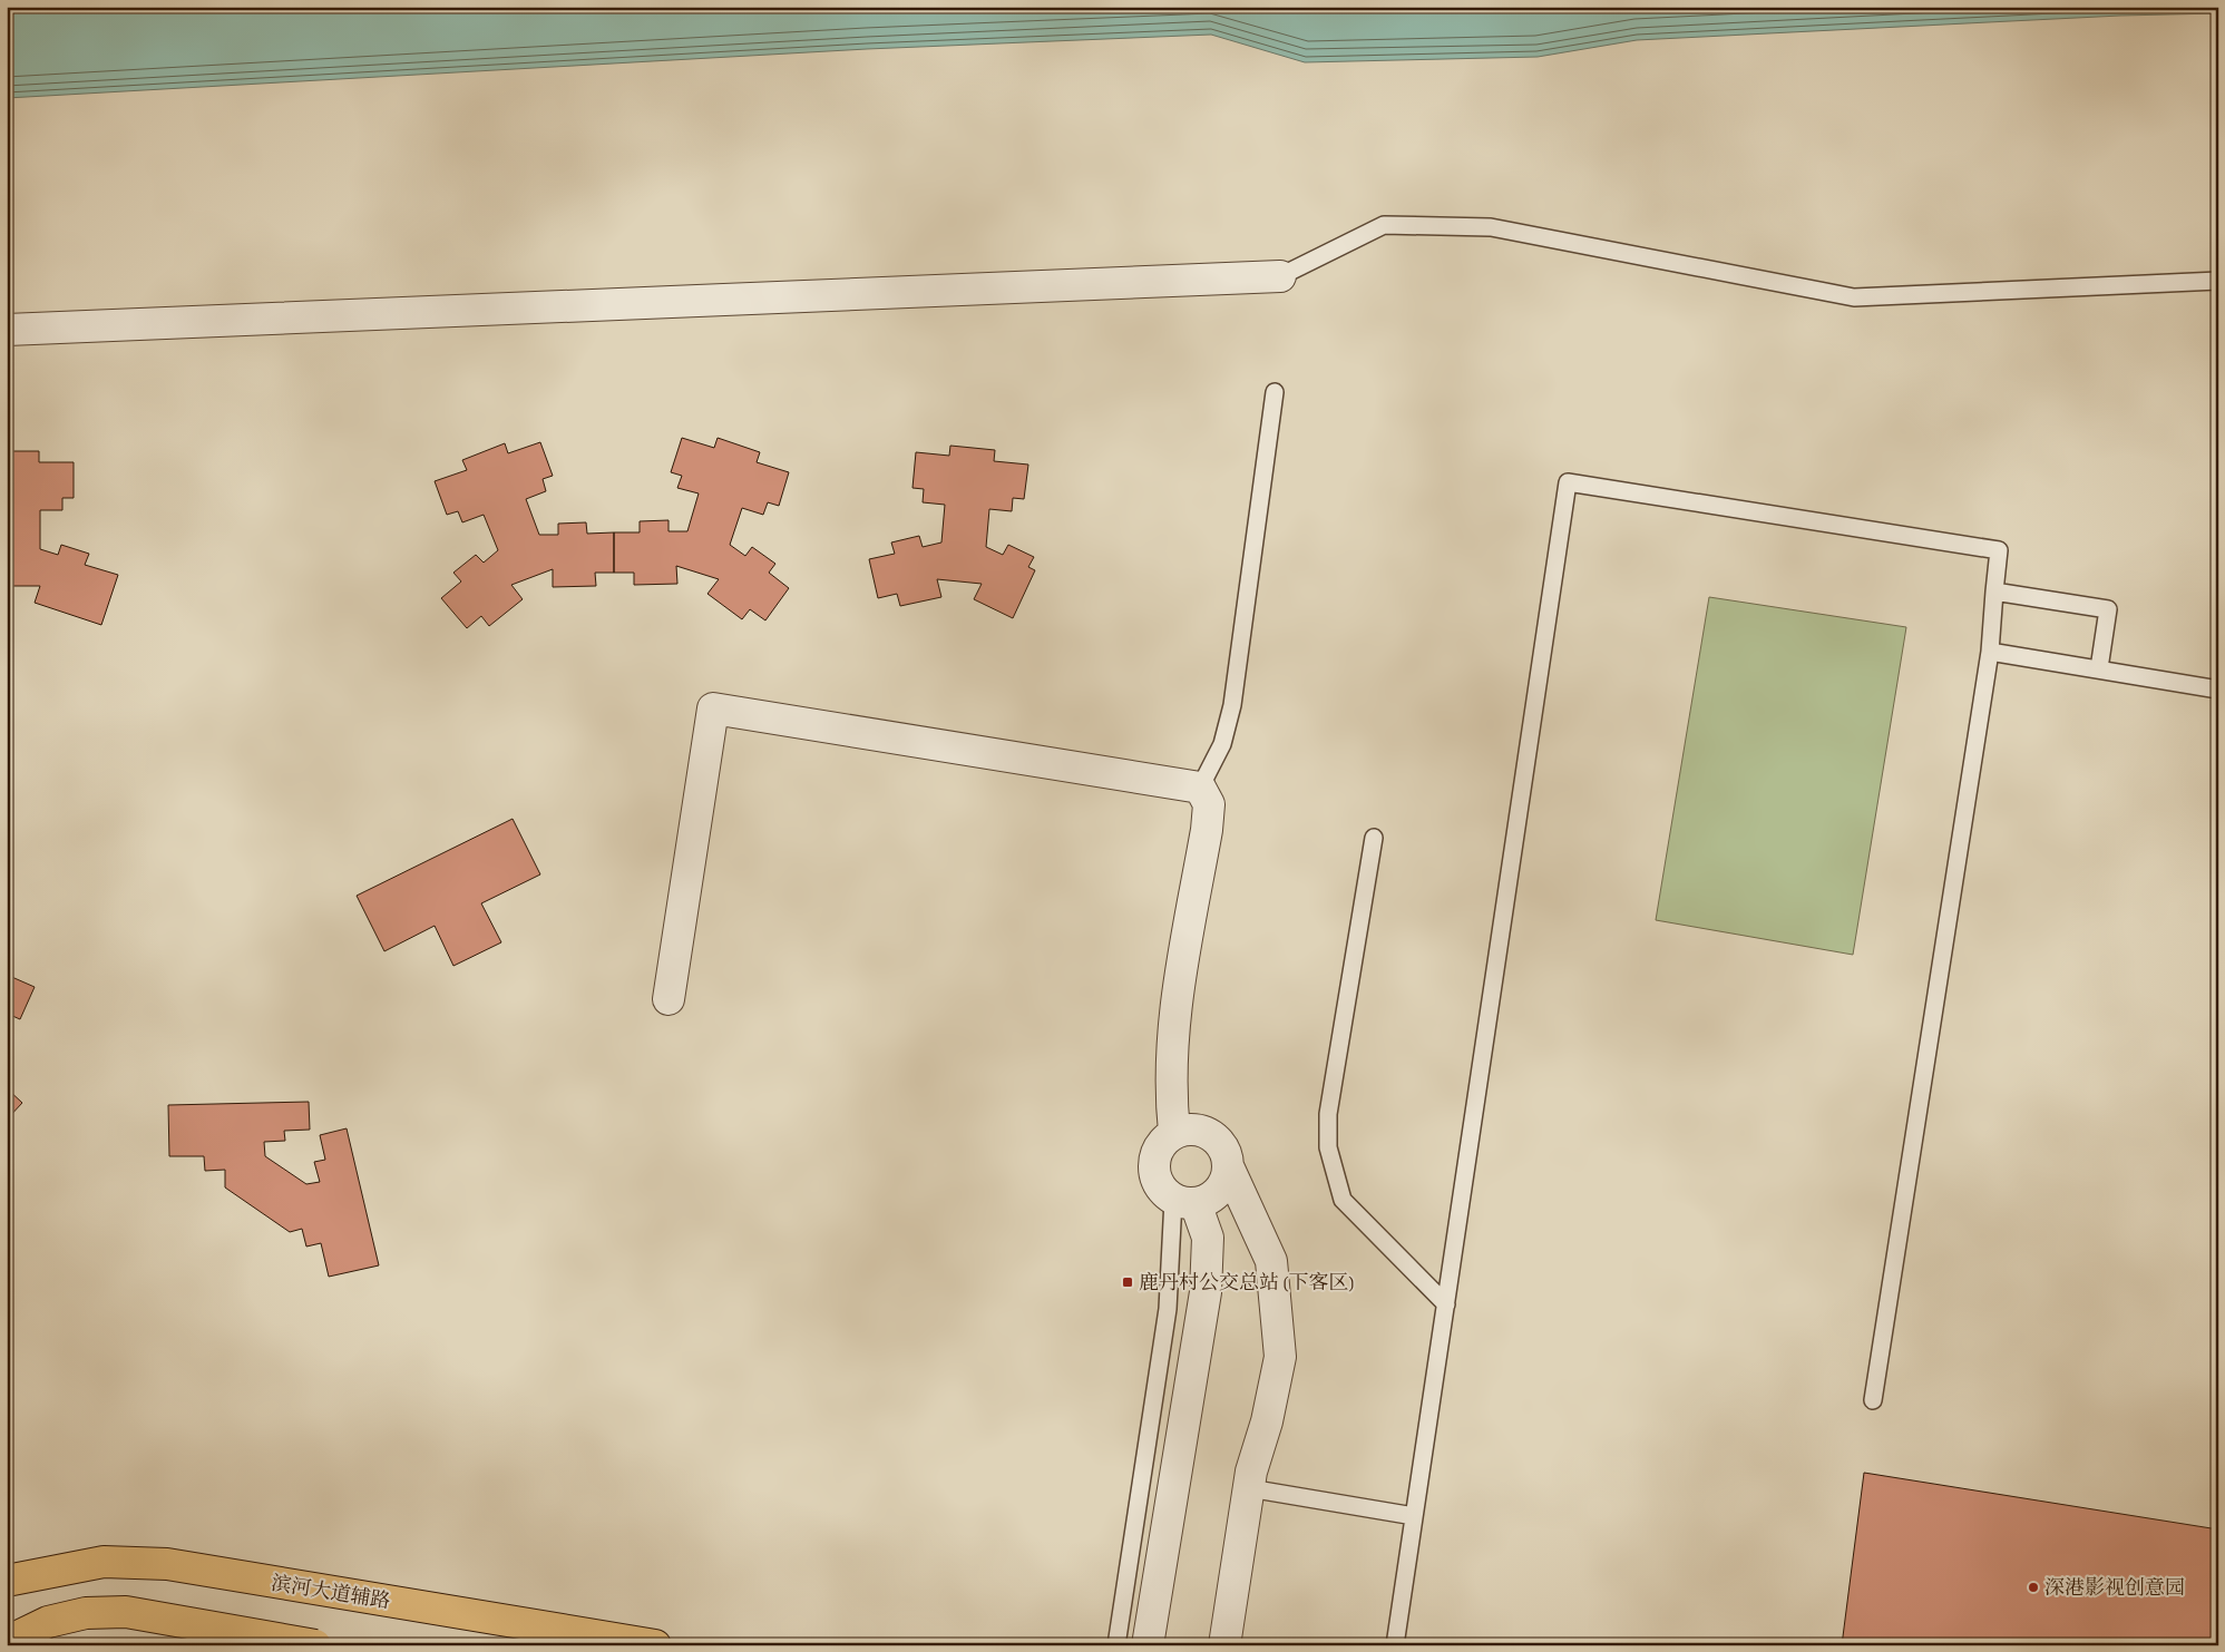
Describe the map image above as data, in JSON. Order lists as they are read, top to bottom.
{
  "streets": {
    "main road": ["滨河大道辅路"]
  },
  "places": {
    "transit": ["鹿丹村公交总站 (下客区)"],
    "other": ["深港影视创意园"]
  }
}
